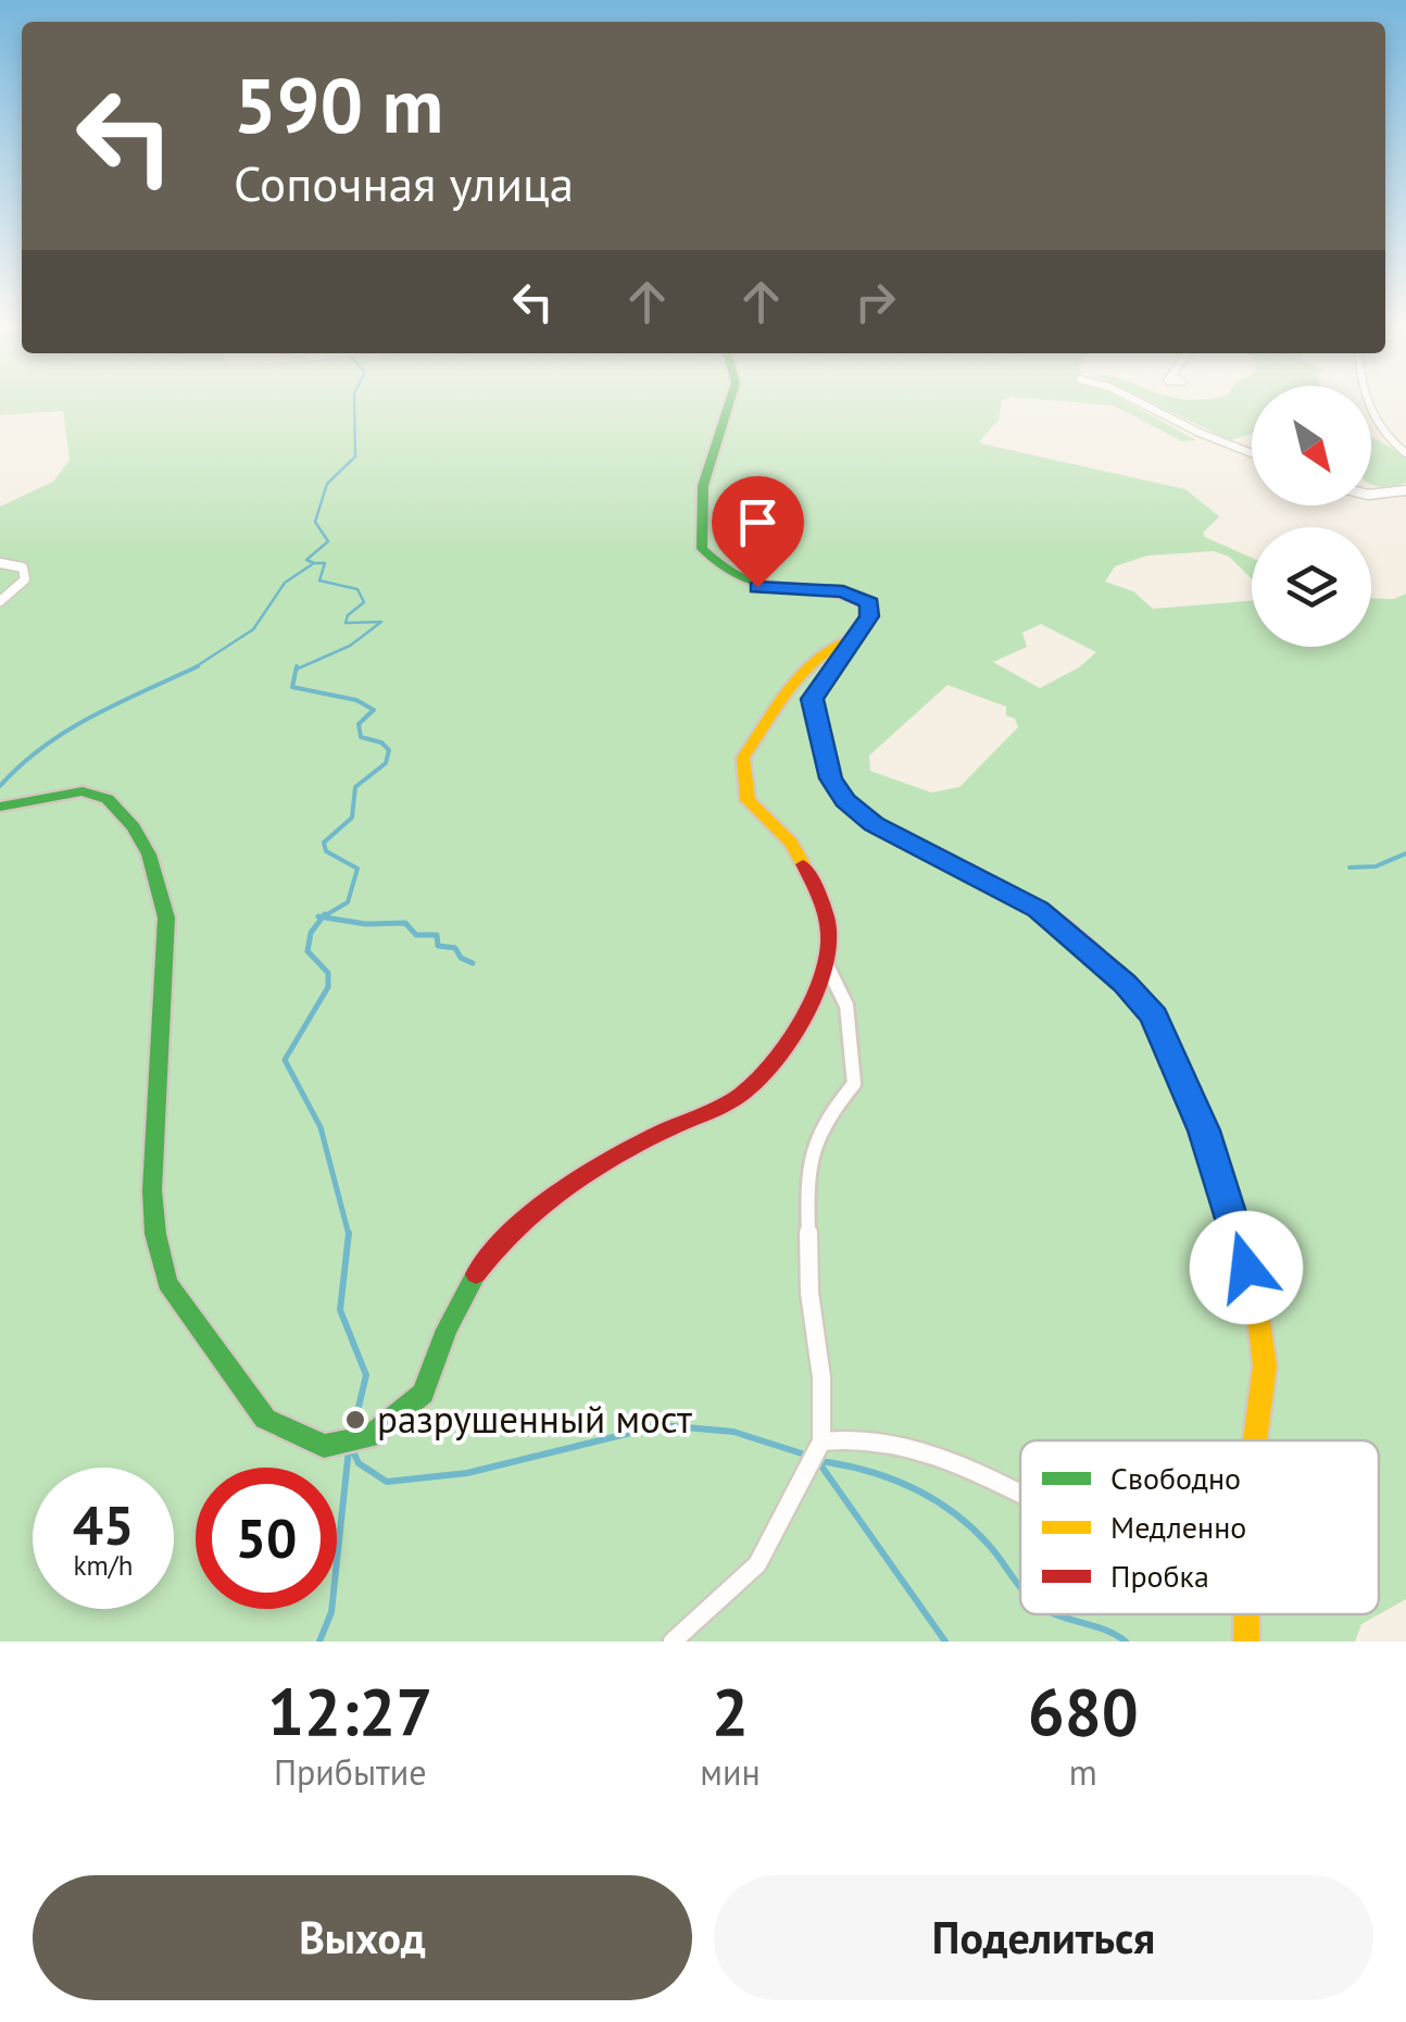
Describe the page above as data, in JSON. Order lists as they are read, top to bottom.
{
  "places": ["разрушенный мост"],
  "legend": ["Свободно", "Медленно", "Пробка"],
  "north": "bottom right",
  "page": {
    "turn": ["590 m", "Сопочная улица"],
    "speed": "45 km/h",
    "limit": "50",
    "eta": [
      "12:27",
      "Прибытие",
      "2",
      "мин",
      "680",
      "m"
    ],
    "buttons": ["Выход", "Поделиться"]
  }
}
